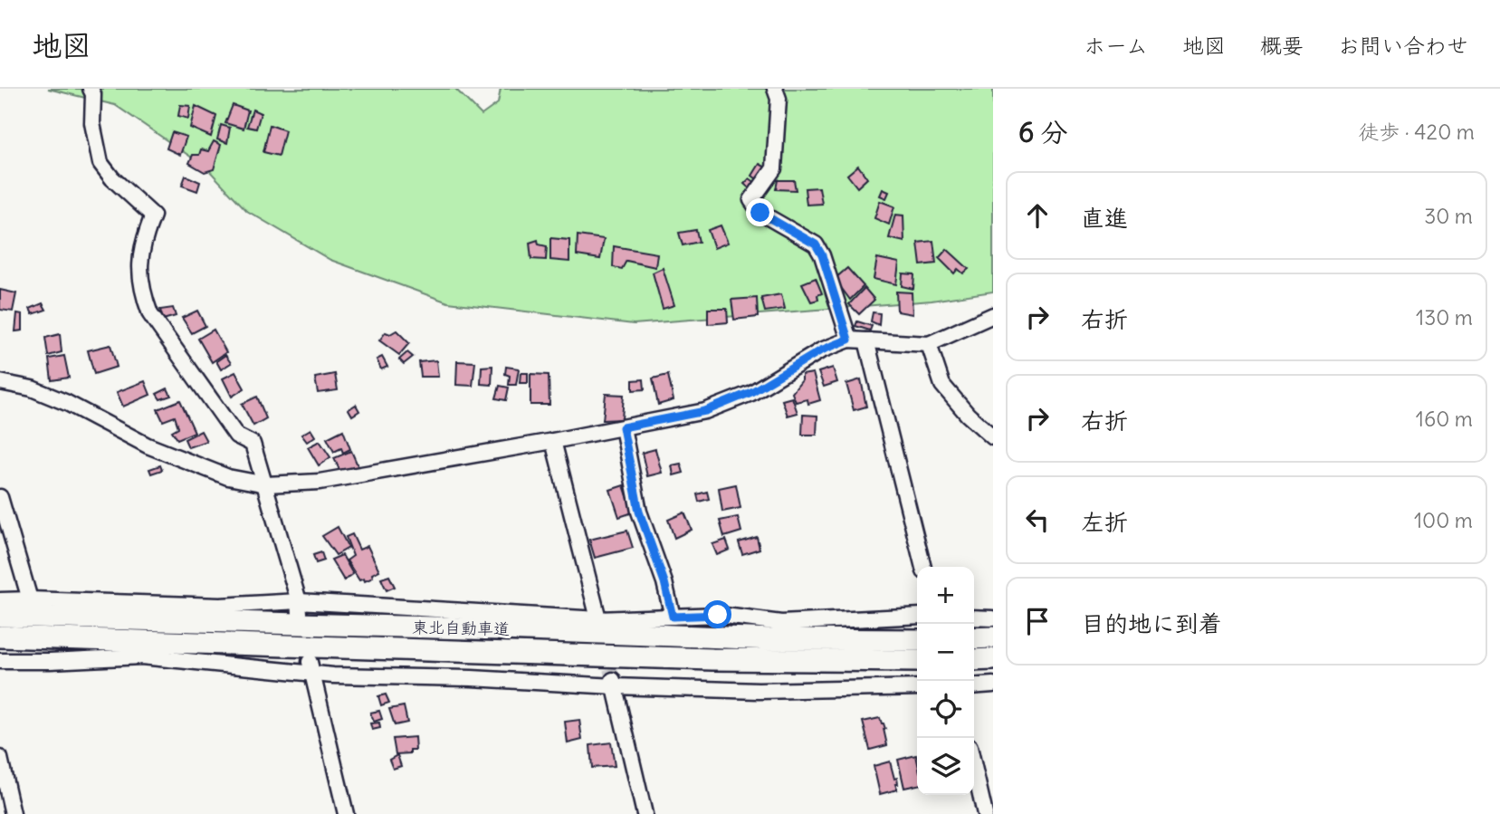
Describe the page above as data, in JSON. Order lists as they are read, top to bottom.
{
  "streets": {
    "highway": ["東北自動車道"]
  },
  "page": {
    "header": "地図",
    "nav": [
      "ホーム",
      "地図",
      "概要",
      "お問い合わせ"
    ],
    "heading": ["6 分", "徒歩 · 420 m"],
    "list": [
      ["直進", "30 m"],
      ["右折", "130 m"],
      ["右折", "160 m"],
      ["左折", "100 m"],
      "目的地に到着"
    ],
    "map_buttons": ["+", "−"]
  }
}
